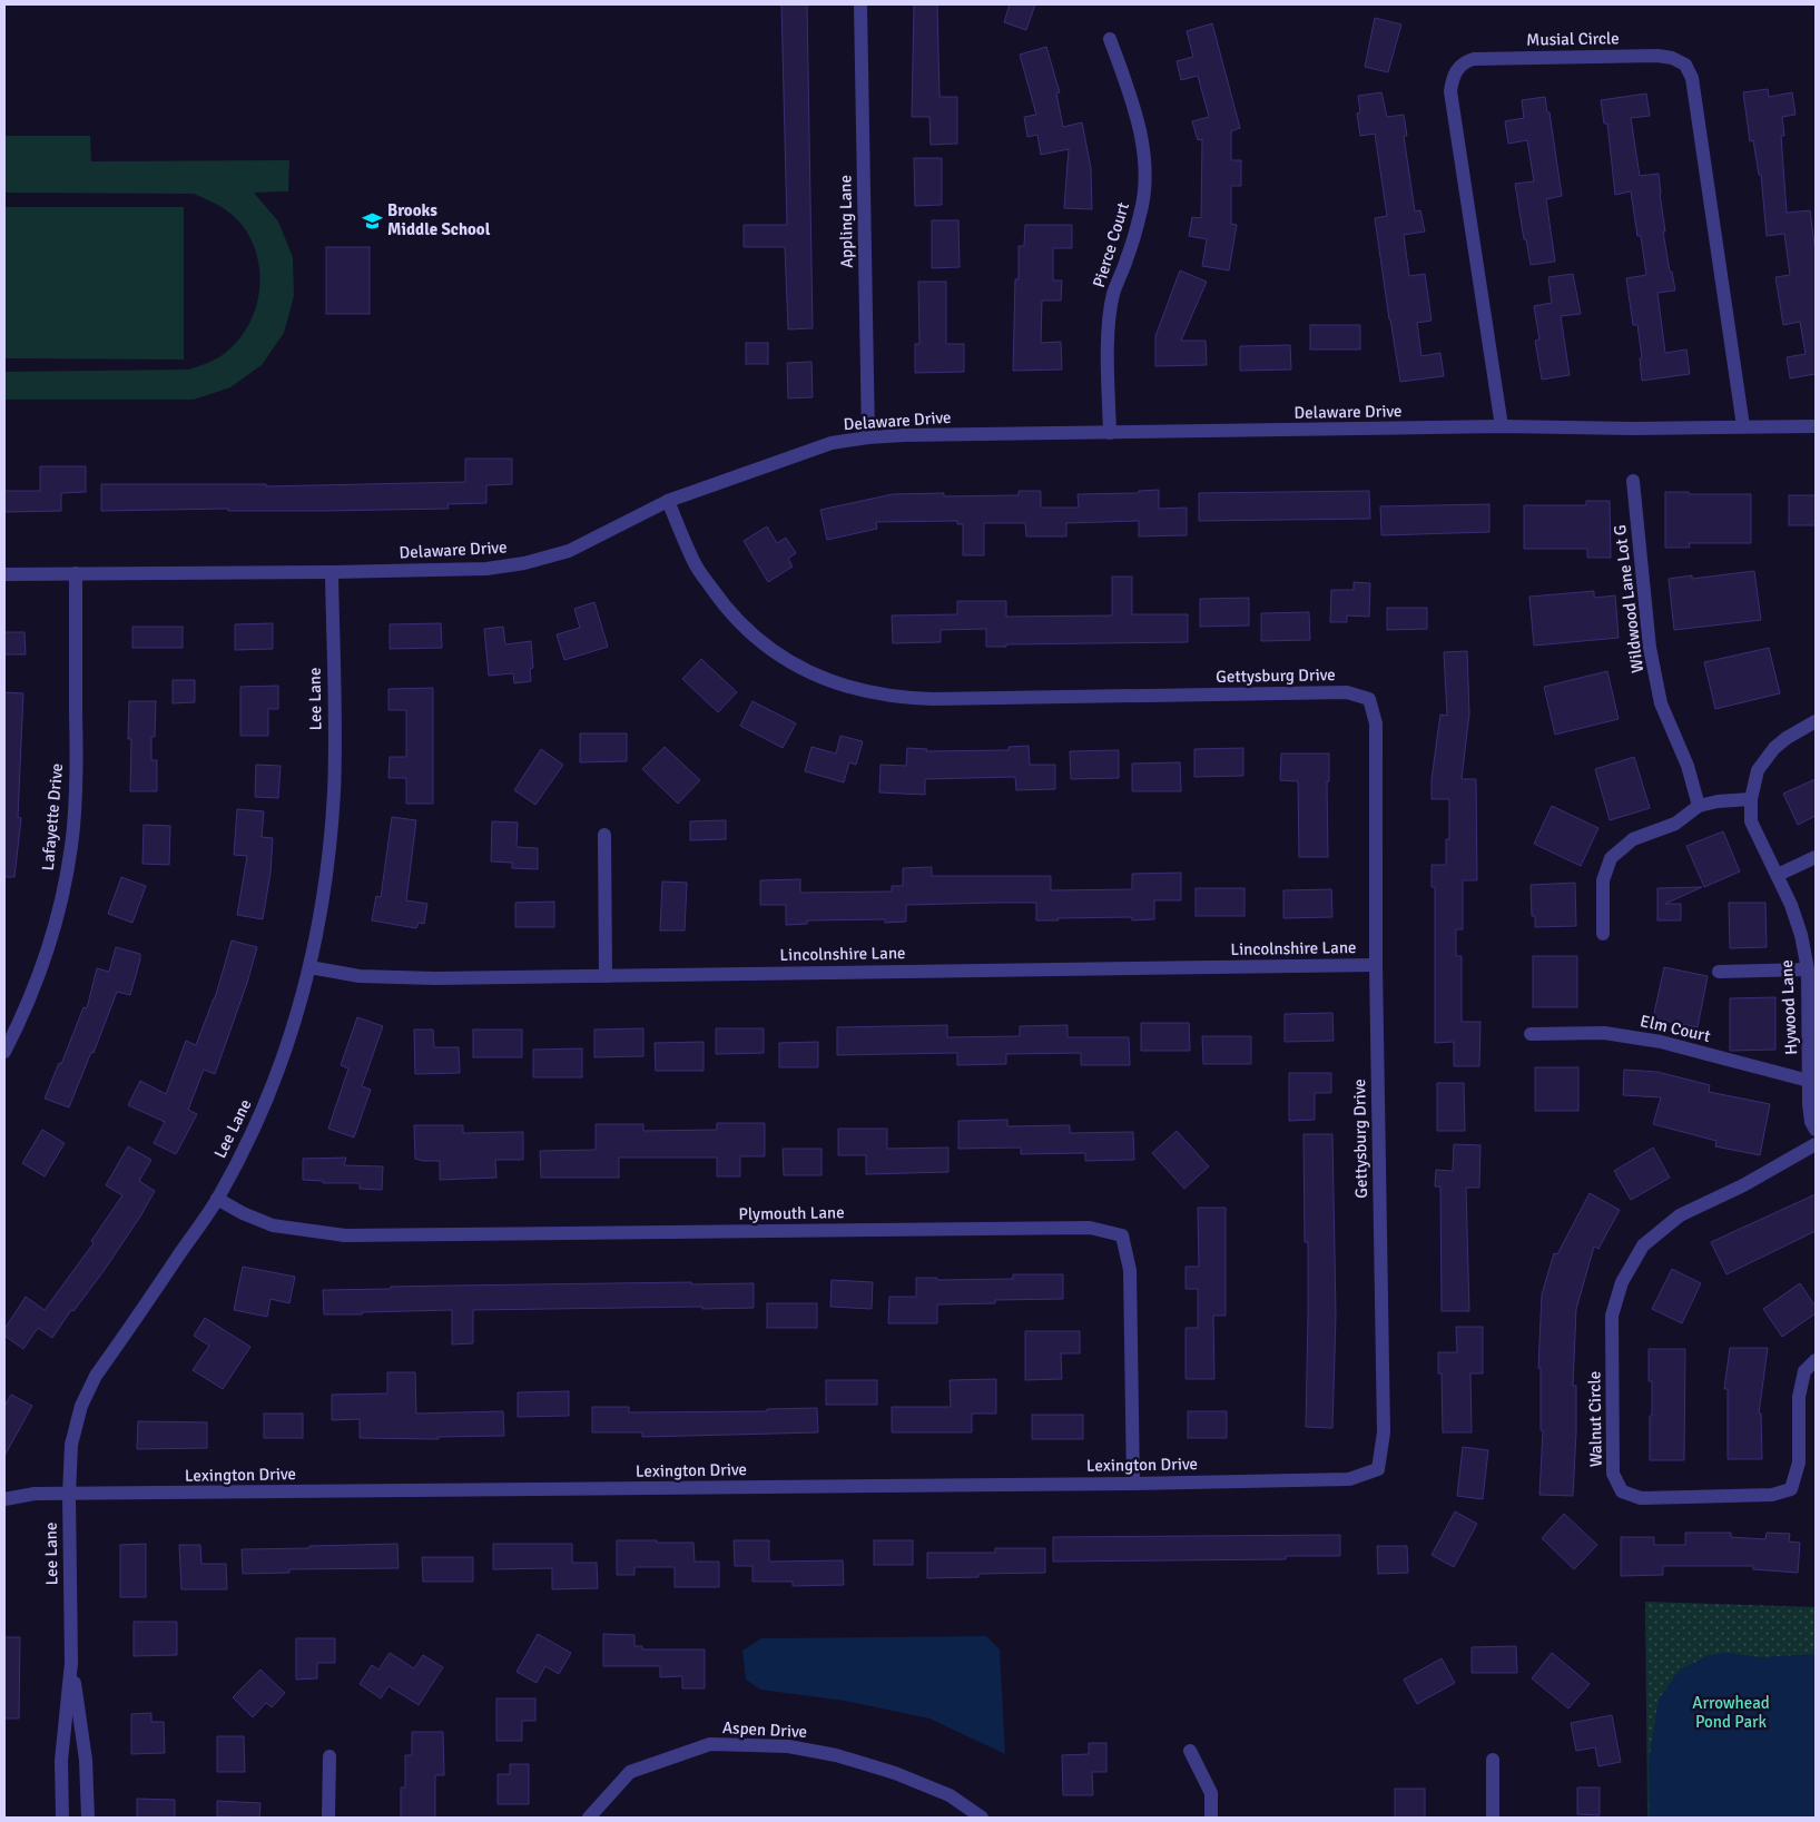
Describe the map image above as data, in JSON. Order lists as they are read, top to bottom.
{
  "streets": {
    "street": [
      "Musial Circle",
      "Appling Lane",
      "Pierce Court",
      "Delaware Drive",
      "Wildwood Lane Lot G",
      "Gettysburg Drive",
      "Lee Lane",
      "Lafayette Drive",
      "Lincolnshire Lane",
      "Hywood Lane",
      "Elm Court",
      "Plymouth Lane",
      "Walnut Circle",
      "Lexington Drive",
      "Aspen Drive"
    ]
  },
  "crossings": [
    ["Musial Circle", "Delaware Drive"],
    ["Appling Lane", "Delaware Drive"],
    ["Pierce Court", "Delaware Drive"],
    ["Delaware Drive", "Gettysburg Drive"],
    ["Delaware Drive", "Lee Lane"],
    ["Delaware Drive", "Lafayette Drive"],
    ["Gettysburg Drive", "Lincolnshire Lane"],
    ["Gettysburg Drive", "Lexington Drive"],
    ["Lee Lane", "Lincolnshire Lane"],
    ["Lee Lane", "Plymouth Lane"],
    ["Lee Lane", "Lexington Drive"],
    ["Hywood Lane", "Elm Court"],
    ["Plymouth Lane", "Lexington Drive"]
  ],
  "parks": ["Arrowhead Pond Park"],
  "places": {
    "school or university": ["Brooks Middle School"]
  }
}
